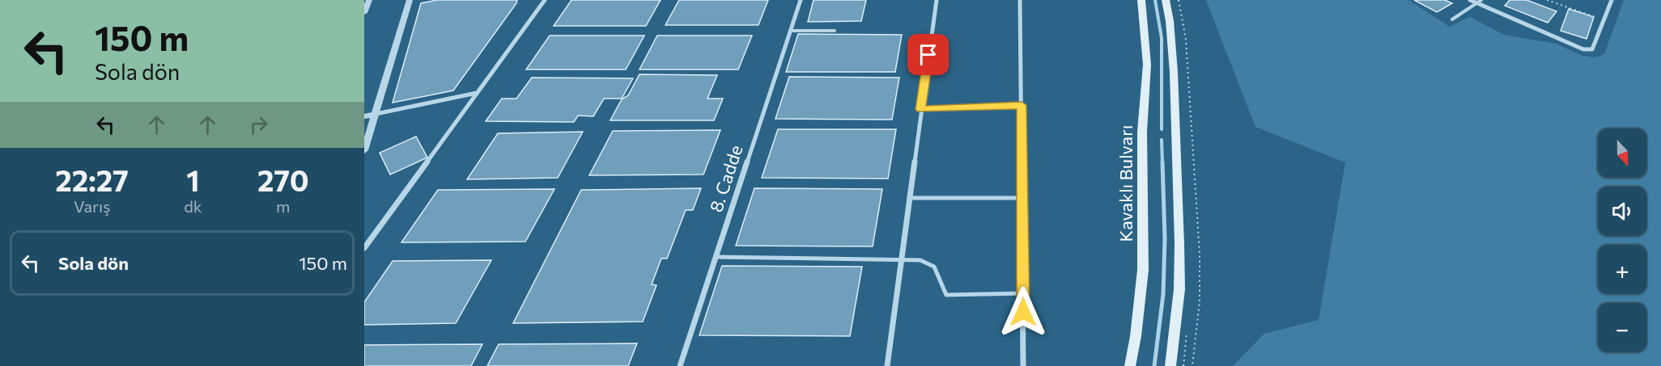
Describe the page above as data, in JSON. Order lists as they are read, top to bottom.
{
  "streets": {
    "main road": ["Kavaklı Bulvarı"],
    "street": ["8. Cadde"]
  },
  "north": "bottom",
  "page": {
    "turn": ["150 m", "Sola dön"],
    "map_buttons": ["+", "−"],
    "eta": [
      "22:27",
      "Varış",
      "1",
      "dk",
      "270",
      "m"
    ],
    "list": [
      {
        "name": "Sola dön",
        "value": "150 m"
      }
    ]
  }
}
